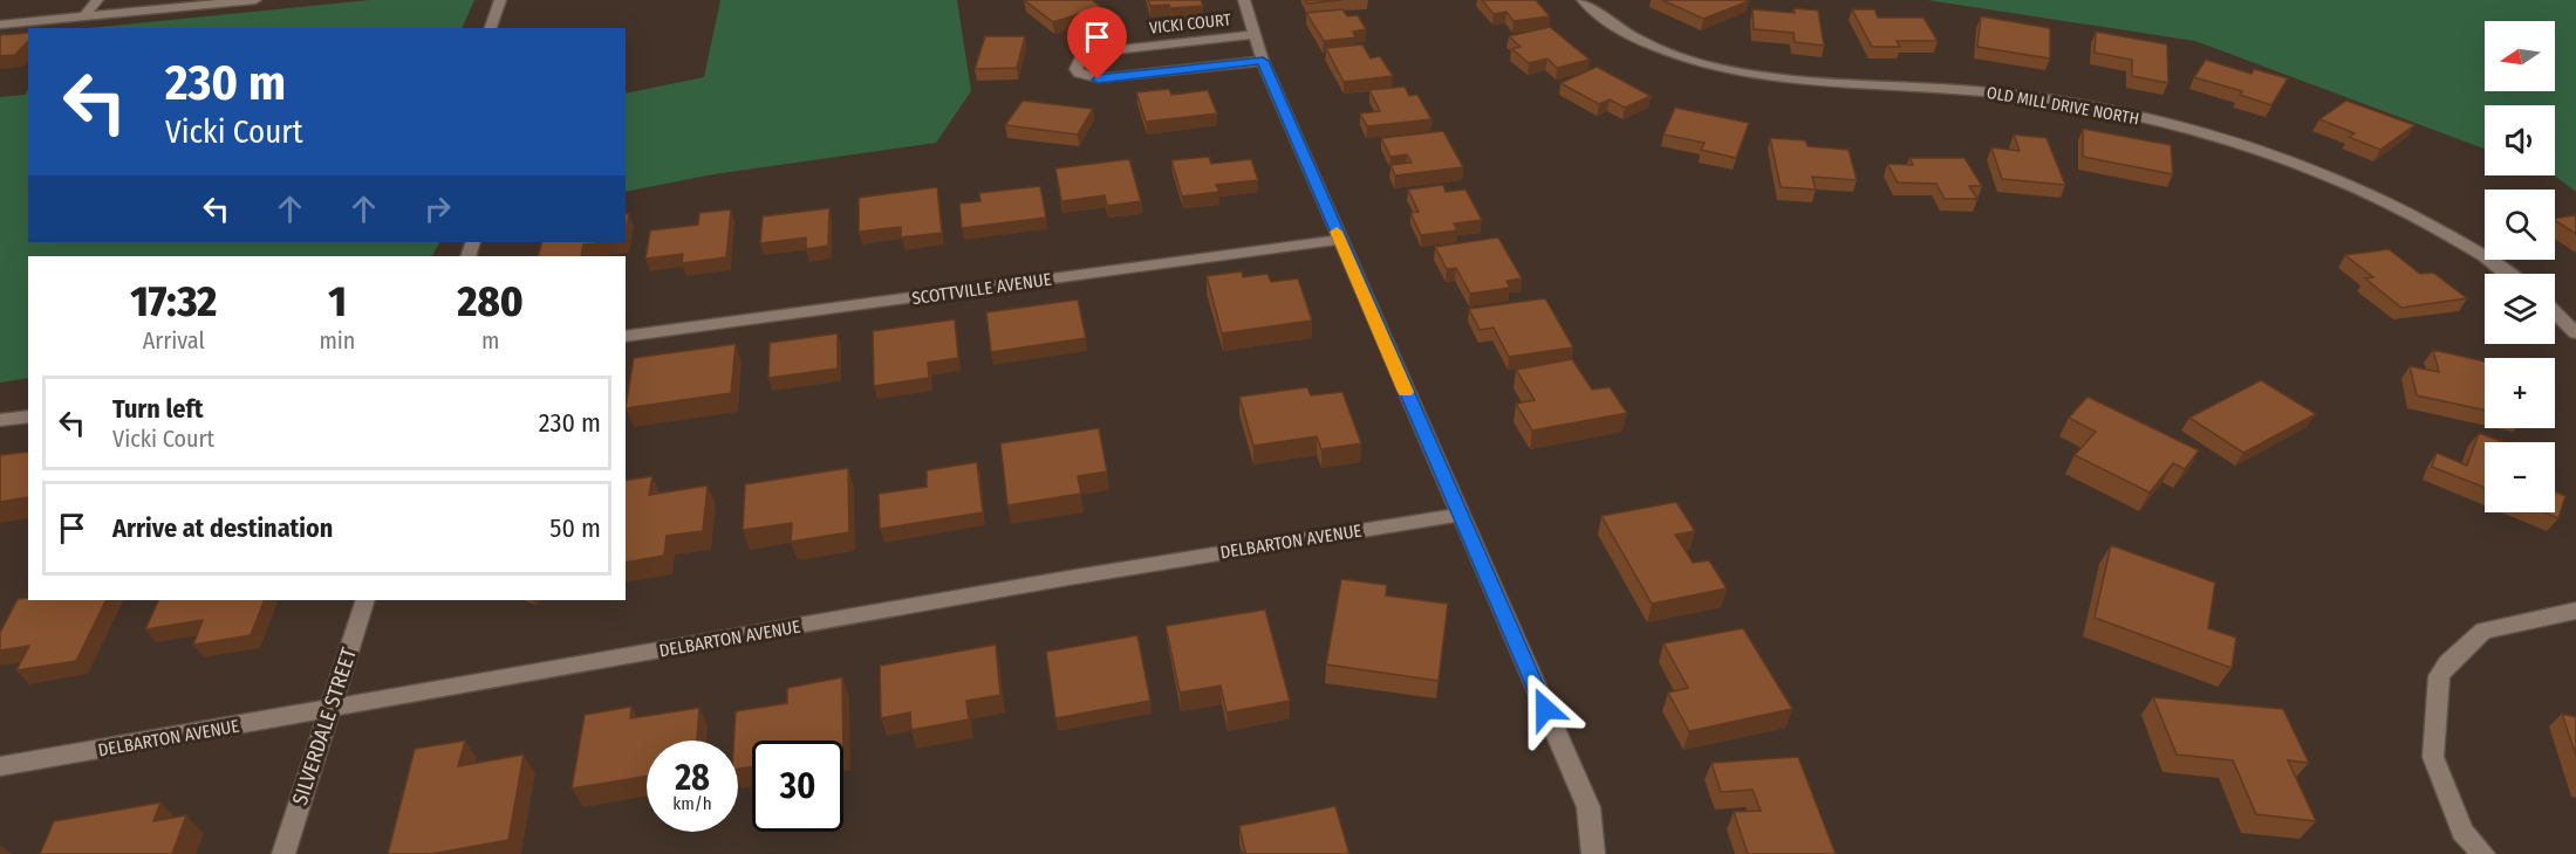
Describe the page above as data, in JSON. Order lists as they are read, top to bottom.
{
  "streets": {
    "street": [
      "VICKI COURT",
      "OLD MILL DRIVE NORTH",
      "SCOTTVILLE AVENUE",
      "DELBARTON AVENUE",
      "SILVERDALE STREET"
    ]
  },
  "crossings": [
    ["DELBARTON AVENUE", "SILVERDALE STREET"]
  ],
  "north": "left",
  "page": {
    "map_buttons": ["+", "−"],
    "turn": ["230 m", "Vicki Court"],
    "eta": [
      "17:32",
      "Arrival",
      "1",
      "min",
      "280",
      "m"
    ],
    "list": [
      {
        "name": "Turn left",
        "note": "Vicki Court",
        "value": "230 m"
      },
      {
        "name": "Arrive at destination",
        "value": "50 m"
      }
    ],
    "speed": "28 km/h",
    "limit": "30"
  }
}
